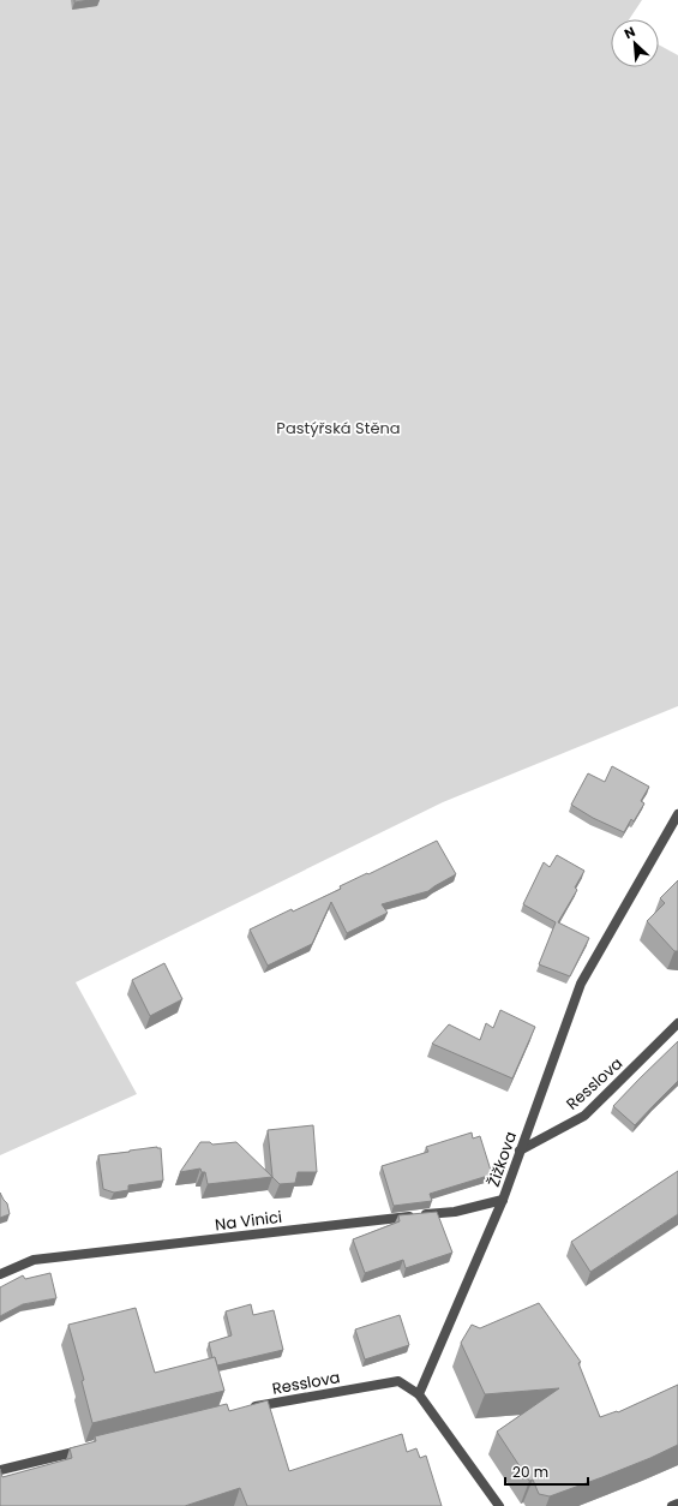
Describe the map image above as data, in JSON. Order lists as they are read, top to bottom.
{
  "streets": {
    "street": ["Resslova", "Žižkova", "Na Vinici"]
  },
  "crossings": [
    ["Resslova", "Žižkova"],
    ["Žižkova", "Na Vinici"]
  ],
  "parks": ["Pastýřská Stěna"],
  "scale_bar": "20 m",
  "north": "top left"
}
